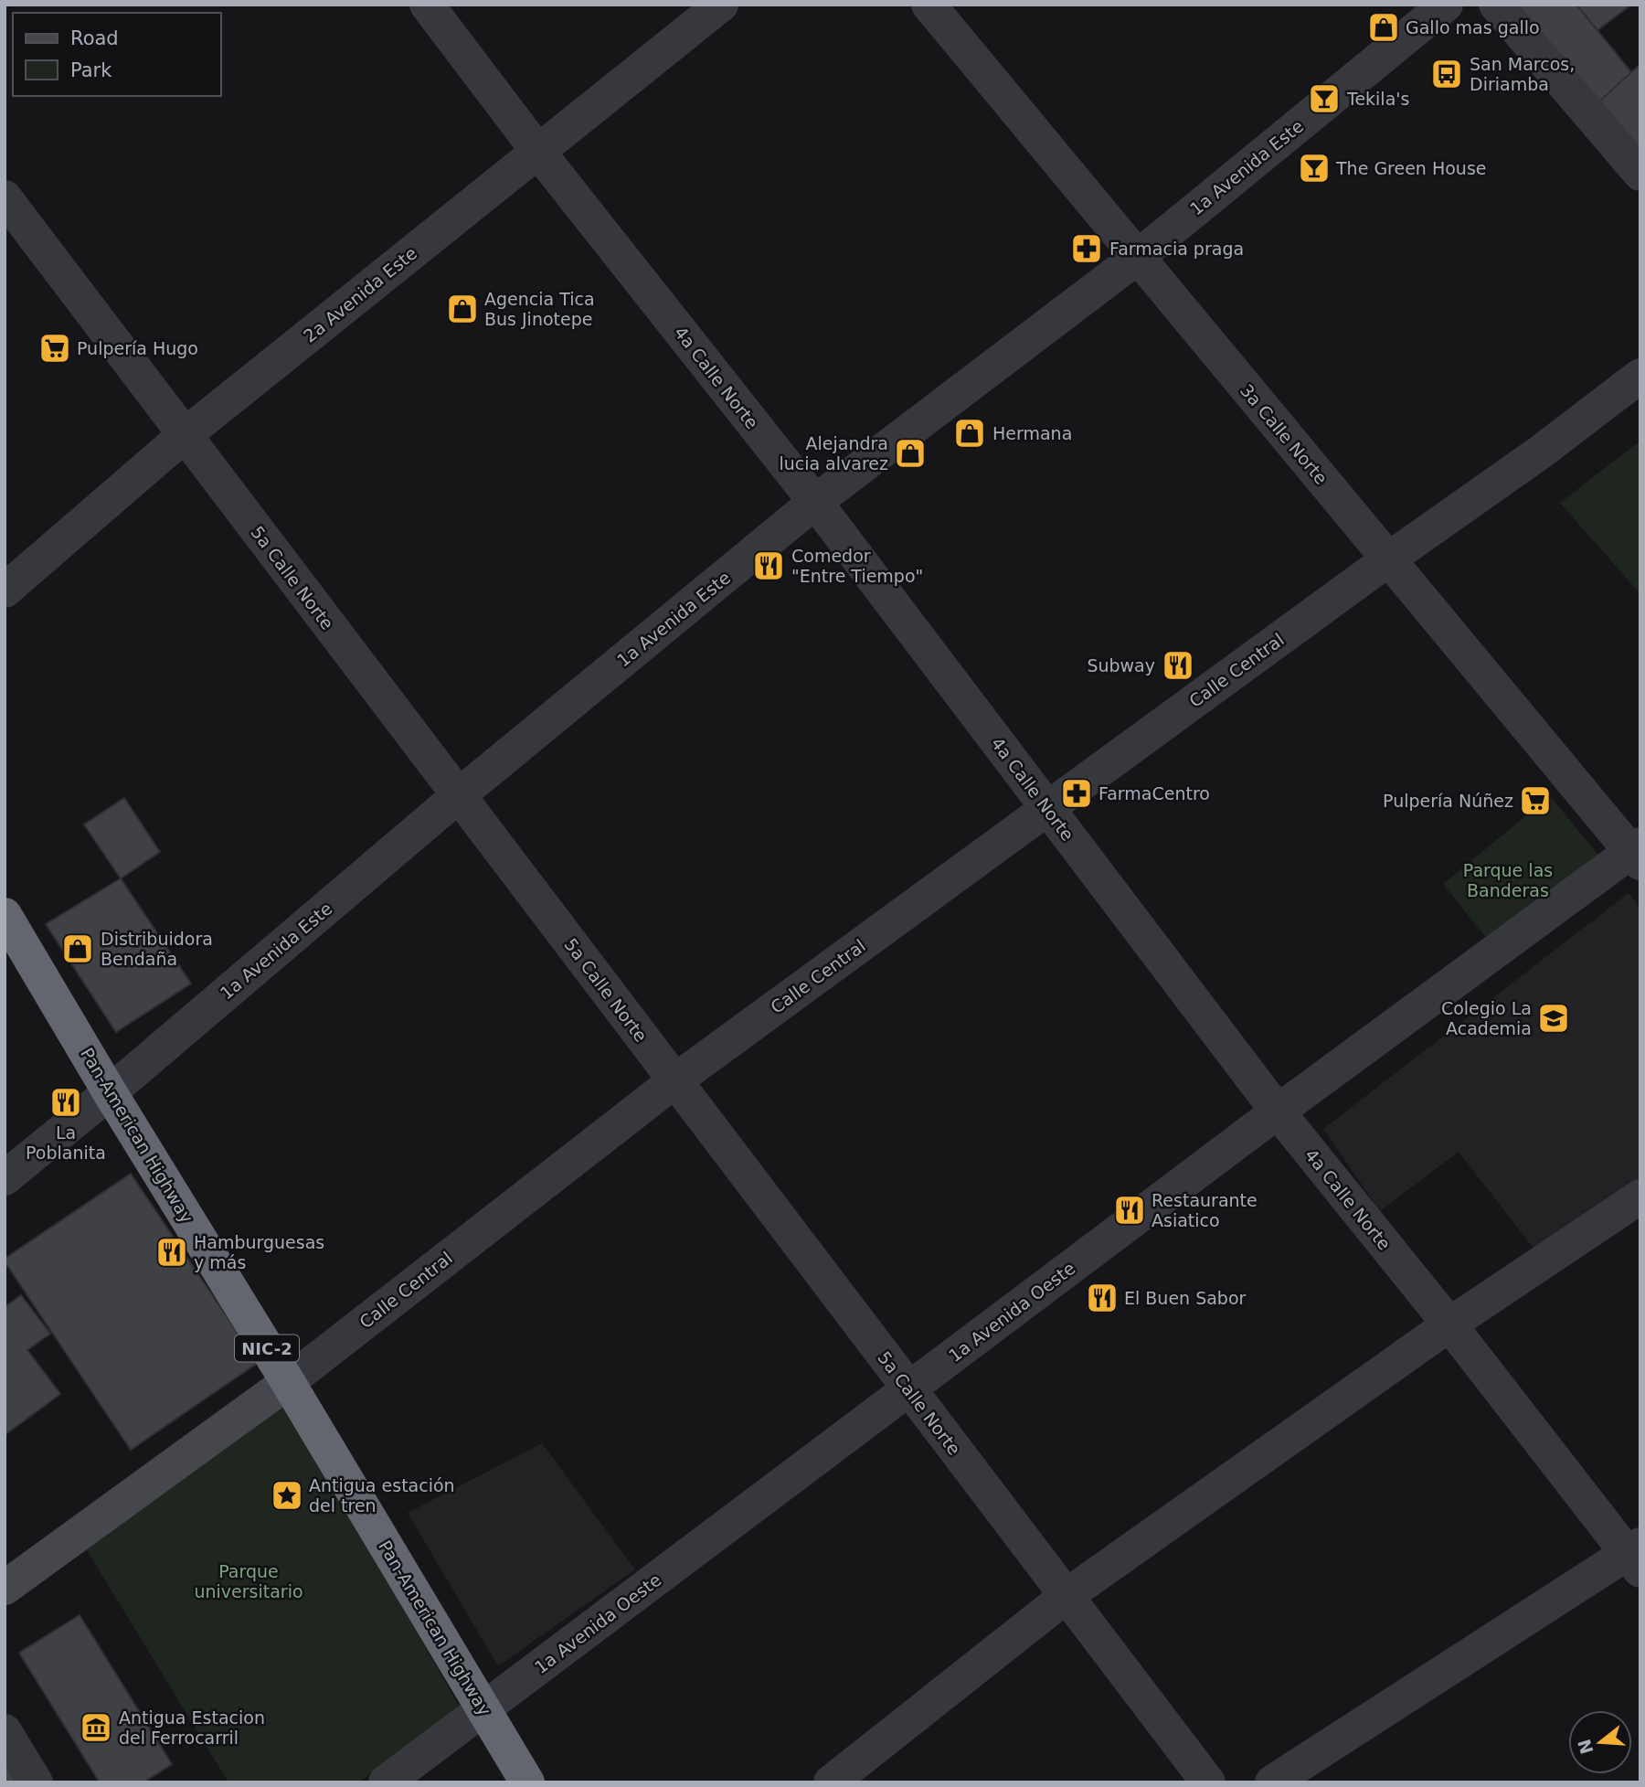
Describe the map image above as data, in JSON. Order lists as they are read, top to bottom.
{
  "streets": {
    "highway": ["Pan-American Highway", "NIC-2"],
    "main road": ["Calle Central"],
    "street": [
      "1a Avenida Este",
      "2a Avenida Este",
      "4a Calle Norte",
      "3a Calle Norte",
      "5a Calle Norte",
      "1a Avenida Oeste"
    ]
  },
  "crossings": [
    ["1a Avenida Este", "4a Calle Norte"],
    ["1a Avenida Este", "3a Calle Norte"],
    ["1a Avenida Este", "5a Calle Norte"],
    ["1a Avenida Este", "Pan-American Highway"],
    ["2a Avenida Este", "4a Calle Norte"],
    ["2a Avenida Este", "5a Calle Norte"],
    ["4a Calle Norte", "Calle Central"],
    ["4a Calle Norte", "1a Avenida Oeste"],
    ["3a Calle Norte", "Calle Central"],
    ["3a Calle Norte", "1a Avenida Oeste"],
    ["5a Calle Norte", "Calle Central"],
    ["5a Calle Norte", "1a Avenida Oeste"],
    ["Calle Central", "Pan-American Highway"],
    ["Pan-American Highway", "1a Avenida Oeste"]
  ],
  "parks": ["Parque las Banderas", "Parque universitario"],
  "places": {
    "shop": [
      "Gallo mas gallo",
      "Agencia Tica Bus Jinotepe",
      "Hermana",
      "Alejandra lucia alvarez",
      "Distribuidora Bendaña"
    ],
    "bus stop": ["San Marcos, Diriamba"],
    "bar": ["Tekila's", "The Green House"],
    "pharmacy": ["Farmacia praga", "FarmaCentro"],
    "supermarket": ["Pulpería Hugo", "Pulpería Núñez"],
    "restaurant": [
      "Comedor \"Entre Tiempo\"",
      "Subway",
      "La Poblanita",
      "Restaurante Asiatico",
      "Hamburguesas y más",
      "El Buen Sabor"
    ],
    "school or university": ["Colegio La Academia"],
    "place": ["Antigua estación del tren"],
    "museum": ["Antigua Estacion del Ferrocarril"]
  },
  "legend": ["Road", "Park"],
  "north": "left"
}
